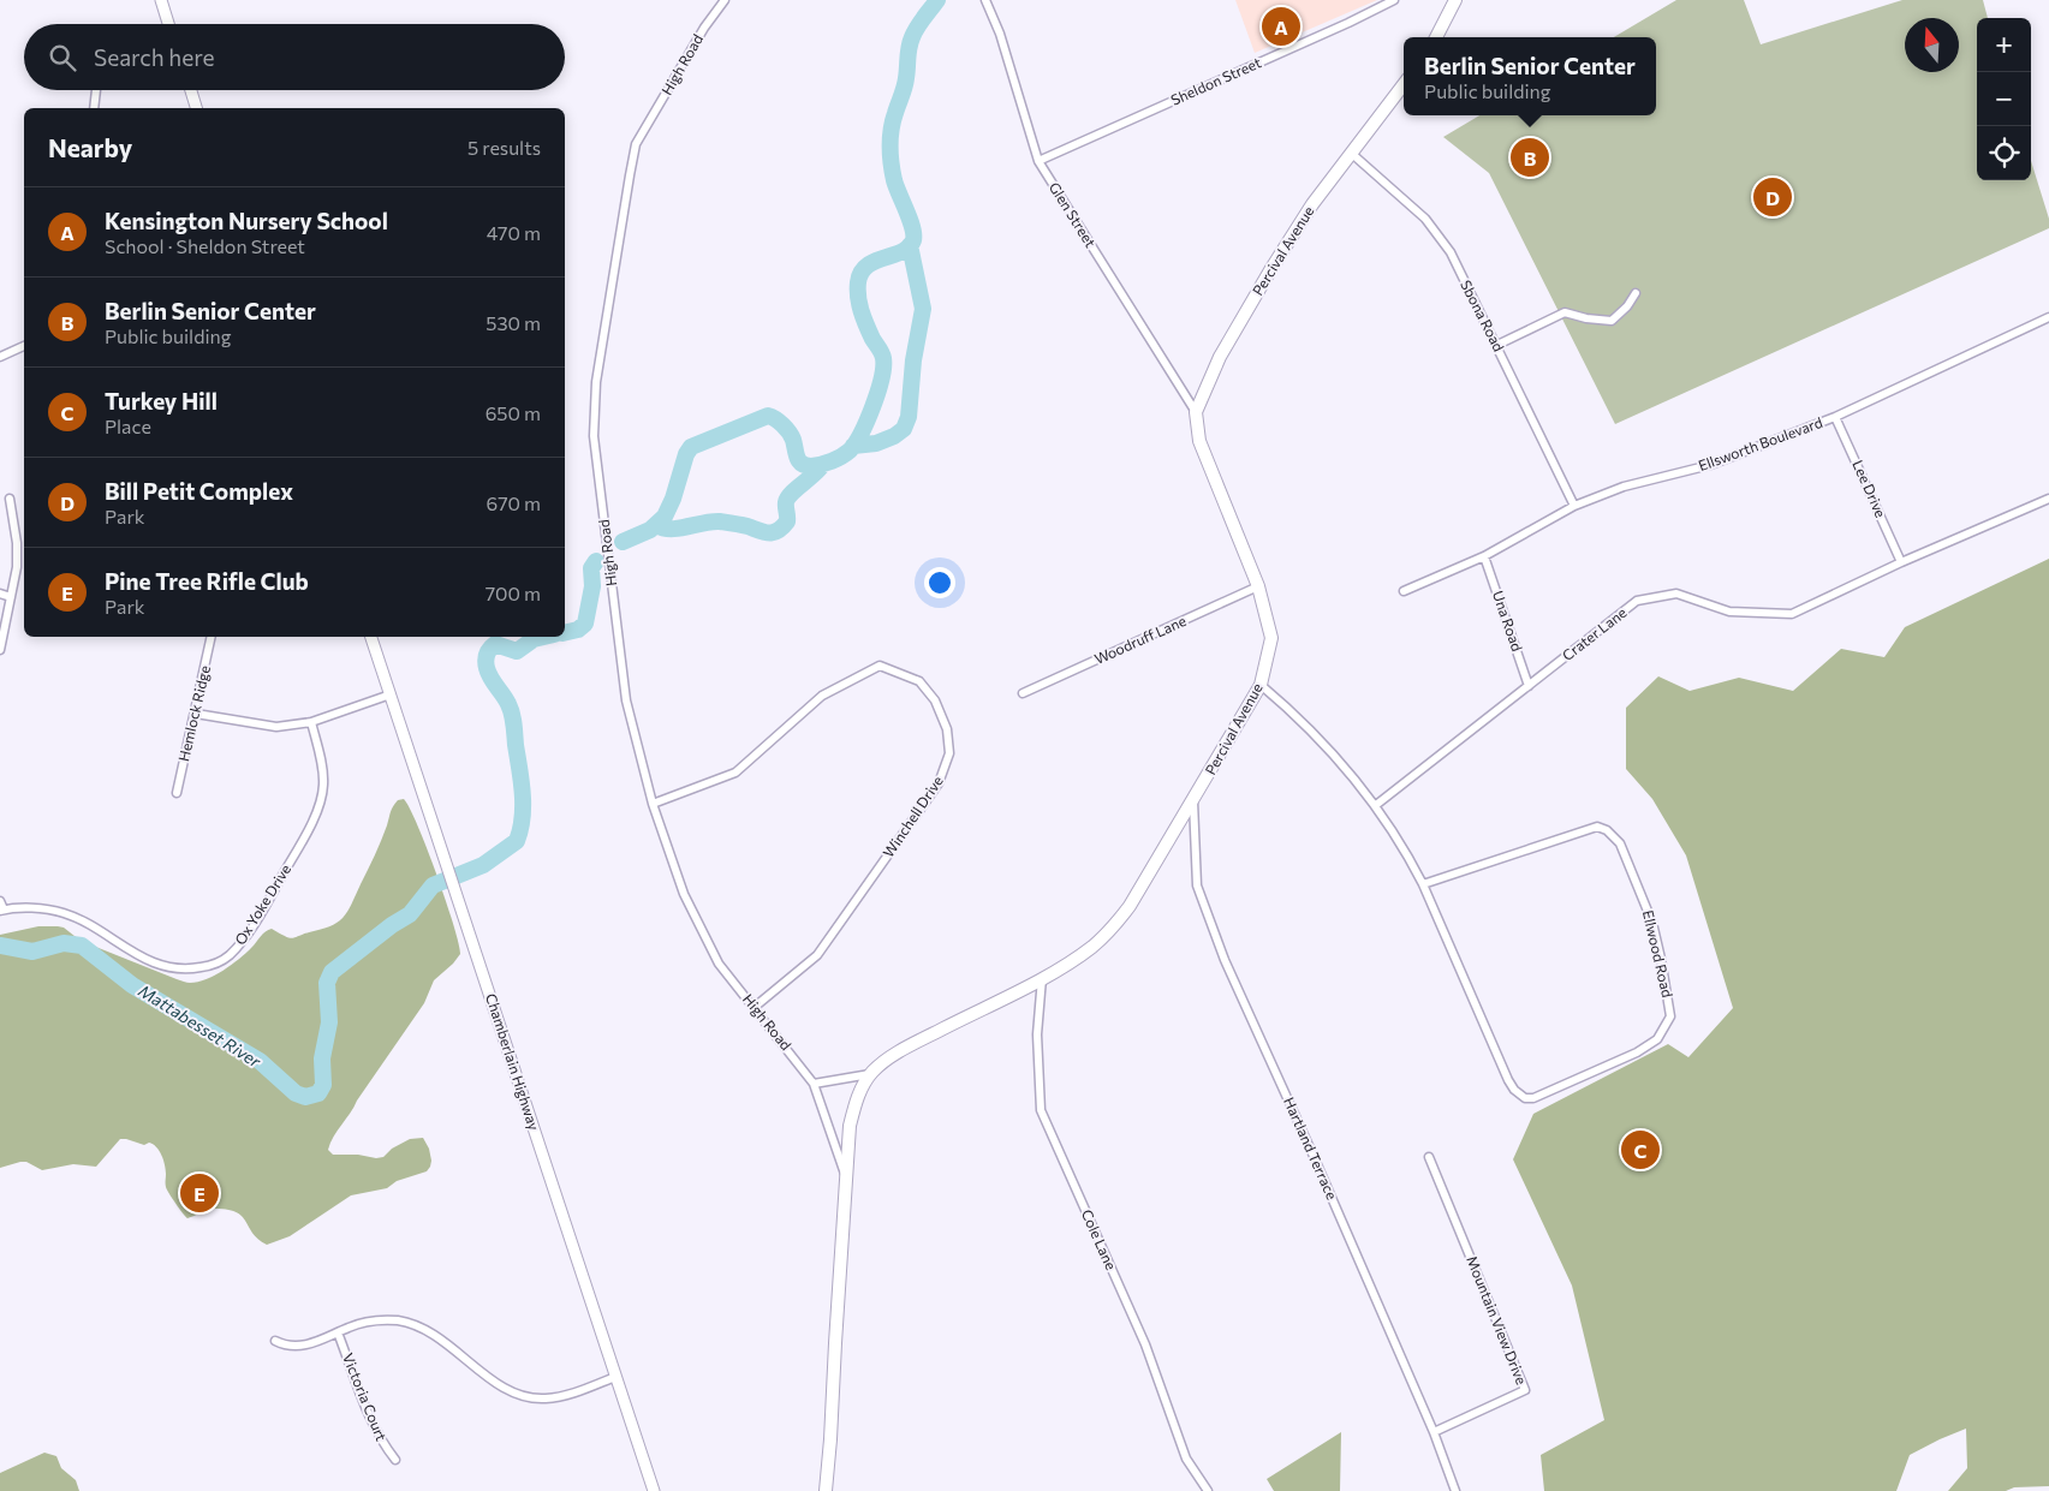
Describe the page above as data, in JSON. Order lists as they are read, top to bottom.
{
  "streets": {
    "main road": ["High Road", "Percival Avenue", "Chamberlain Highway"],
    "street": [
      "Sheldon Street",
      "Glen Street",
      "Sbona Road",
      "Ellsworth Boulevard",
      "Lee Drive",
      "Una Road",
      "Crater Lane",
      "Woodruff Lane",
      "Hemlock Ridge",
      "Winchell Drive",
      "Ox Yoke Drive",
      "Ellwood Road",
      "Hartland Terrace",
      "Cole Lane",
      "Mountain View Drive",
      "Victoria Court"
    ]
  },
  "crossings": [
    ["High Road", "Percival Avenue"],
    ["High Road", "Winchell Drive"],
    ["Sheldon Street", "Glen Street"],
    ["Glen Street", "Percival Avenue"],
    ["Percival Avenue", "Sbona Road"],
    ["Percival Avenue", "Woodruff Lane"],
    ["Percival Avenue", "Ellwood Road"],
    ["Percival Avenue", "Hartland Terrace"],
    ["Percival Avenue", "Cole Lane"],
    ["Sbona Road", "Ellsworth Boulevard"],
    ["Ellsworth Boulevard", "Lee Drive"],
    ["Ellsworth Boulevard", "Una Road"],
    ["Lee Drive", "Crater Lane"],
    ["Una Road", "Crater Lane"],
    ["Crater Lane", "Ellwood Road"],
    ["Hartland Terrace", "Mountain View Drive"]
  ],
  "water": ["Mattabesset River"],
  "north": "top",
  "page": {
    "pins": [
      "A",
      "B",
      "D",
      "C",
      "E"
    ],
    "map_buttons": ["+", "−"],
    "search": "Search here",
    "popup": ["Berlin Senior Center", "Public building"],
    "heading": ["Nearby", "5 results"],
    "list": [
      {
        "mark": "A",
        "name": "Kensington Nursery School",
        "note": "School · Sheldon Street",
        "value": "470 m"
      },
      {
        "mark": "B",
        "name": "Berlin Senior Center",
        "note": "Public building",
        "value": "530 m"
      },
      {
        "mark": "C",
        "name": "Turkey Hill",
        "note": "Place",
        "value": "650 m"
      },
      {
        "mark": "D",
        "name": "Bill Petit Complex",
        "note": "Park",
        "value": "670 m"
      },
      {
        "mark": "E",
        "name": "Pine Tree Rifle Club",
        "note": "Park",
        "value": "700 m"
      }
    ]
  }
}
